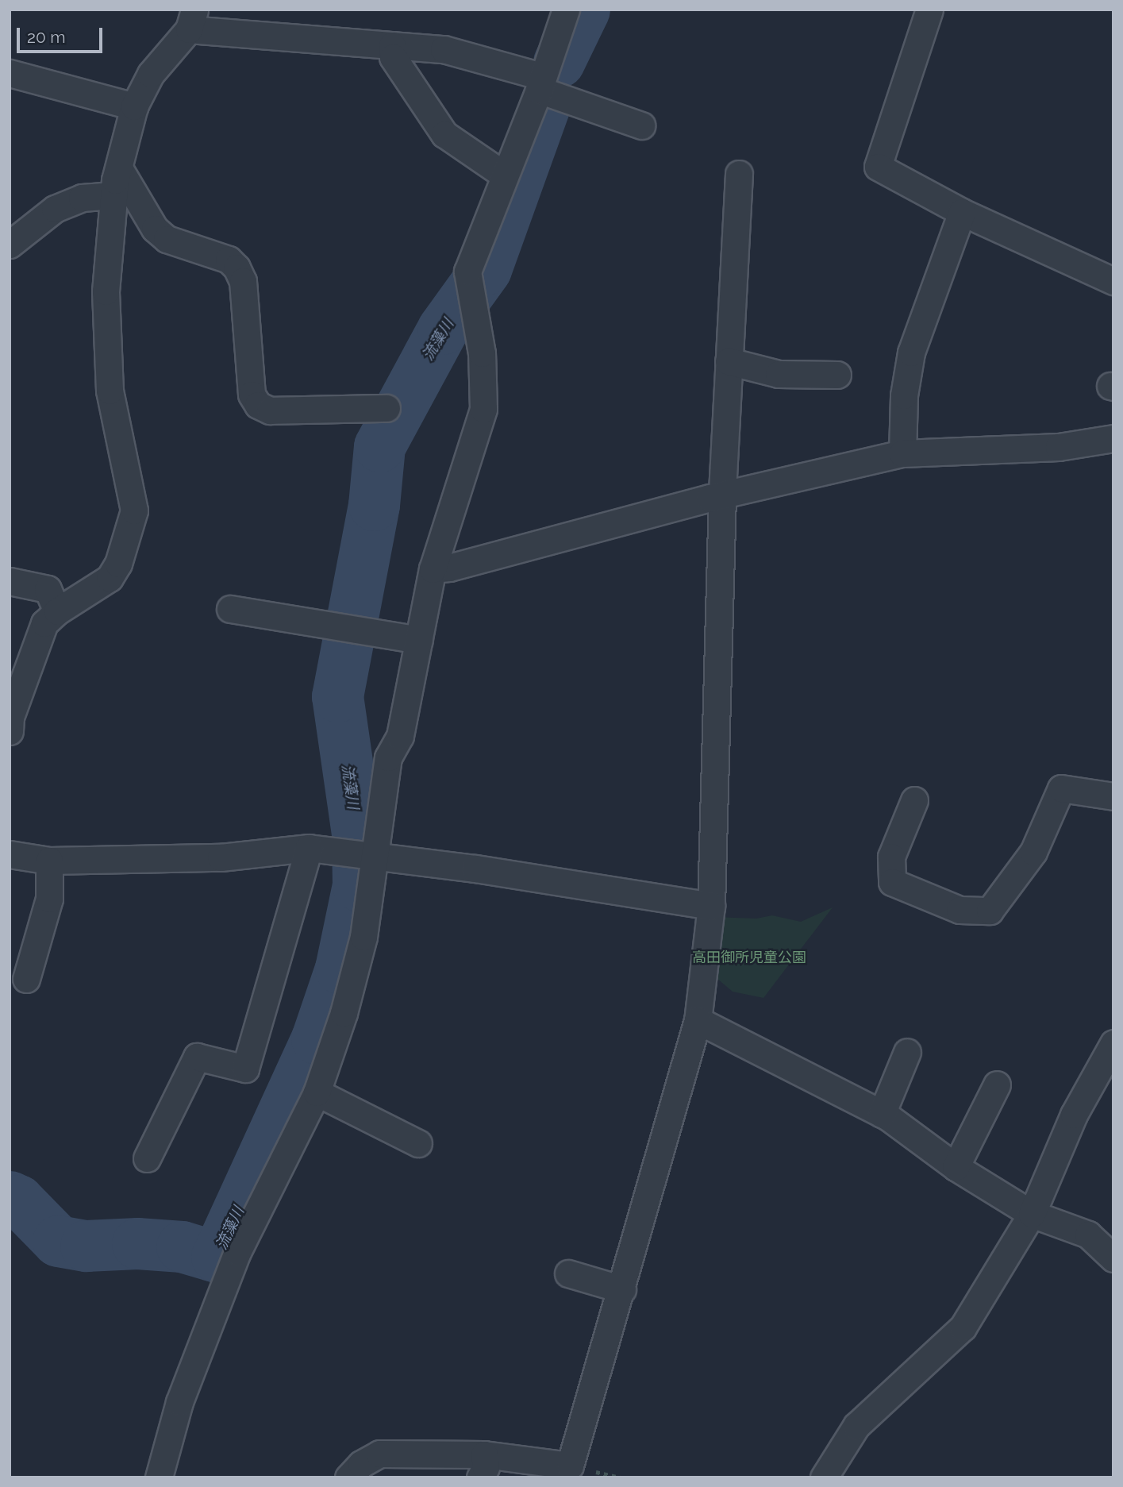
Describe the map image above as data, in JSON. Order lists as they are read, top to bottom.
{
  "water": ["流藻川"],
  "parks": ["高田御所児童公園"],
  "scale_bar": "20 m"
}
